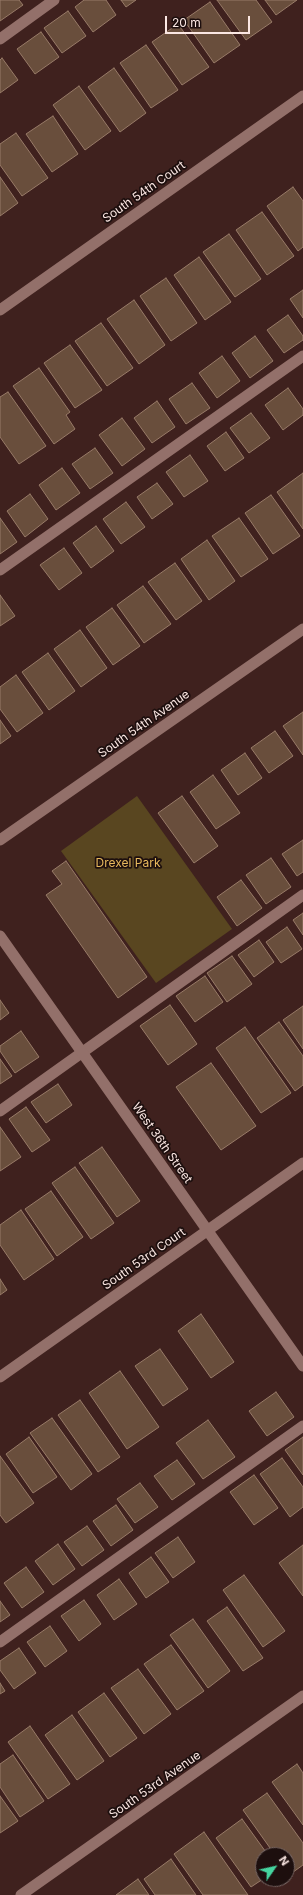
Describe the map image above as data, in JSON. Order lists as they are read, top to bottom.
{
  "streets": {
    "street": [
      "South 54th Court",
      "South 54th Avenue",
      "West 36th Street",
      "South 53rd Court",
      "South 53rd Avenue"
    ]
  },
  "crossings": [
    ["West 36th Street", "South 53rd Court"]
  ],
  "parks": ["Drexel Park"],
  "scale_bar": "20 m",
  "north": "top right"
}
